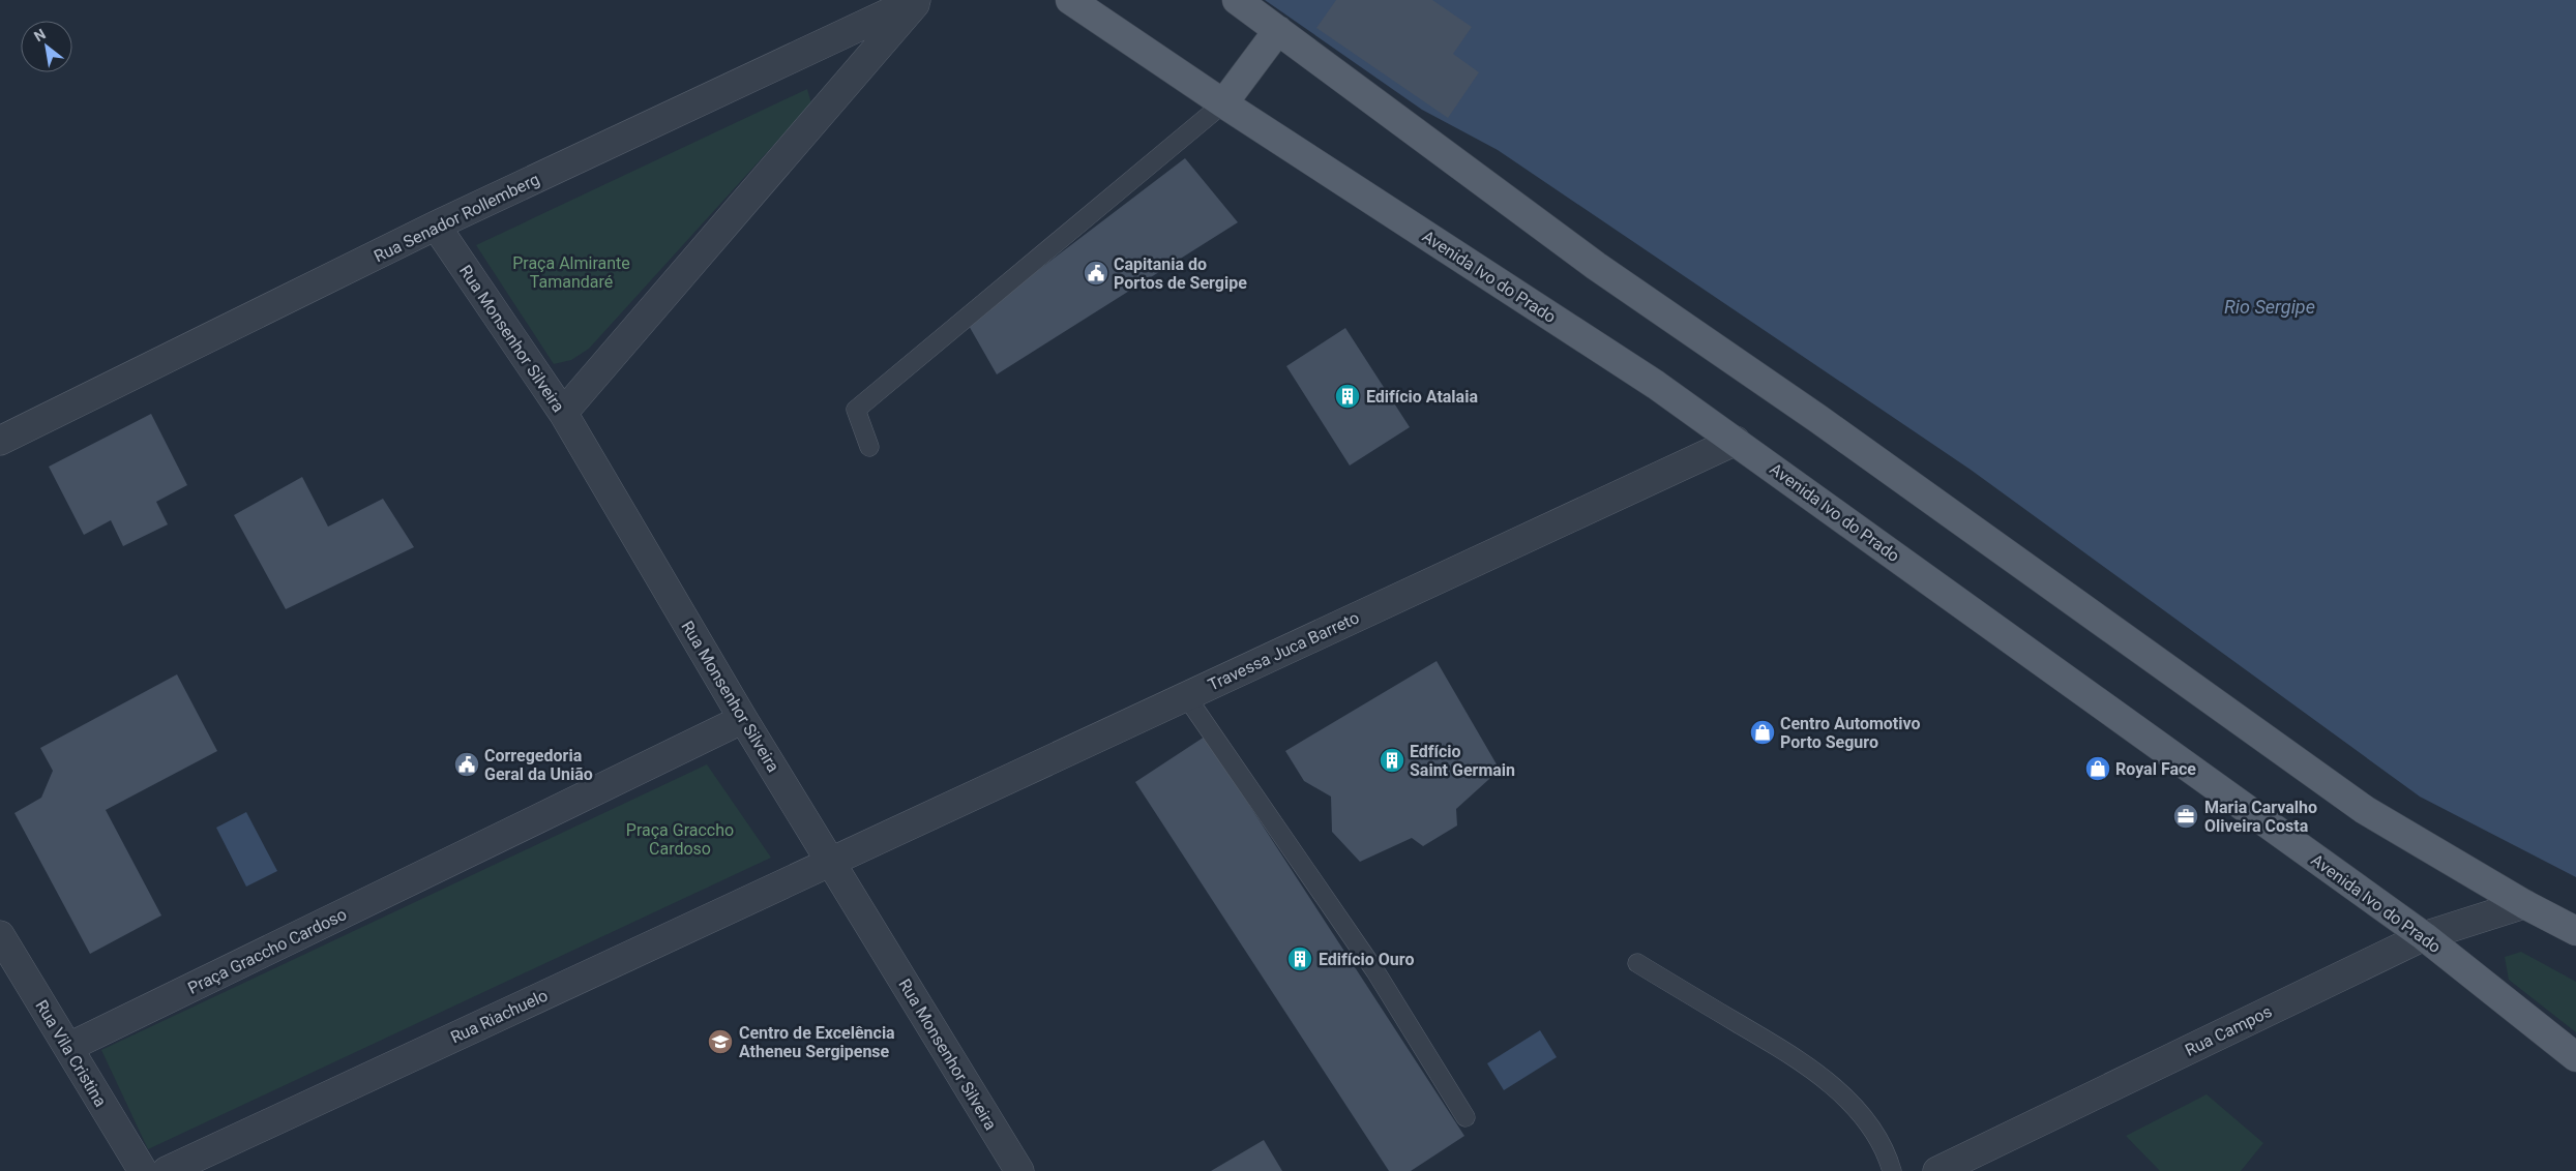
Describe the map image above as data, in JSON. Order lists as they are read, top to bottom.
{
  "streets": {
    "main road": ["Avenida Ivo do Prado"],
    "street": [
      "Rua Senador Rollemberg",
      "Rua Monsenhor Silveira",
      "Travessa Juca Barreto",
      "Praça Graccho Cardoso",
      "Rua Riachuelo",
      "Rua Campos",
      "Rua Vila Cristina"
    ]
  },
  "crossings": [
    ["Rua Senador Rollemberg", "Rua Monsenhor Silveira"],
    ["Avenida Ivo do Prado", "Travessa Juca Barreto"],
    ["Avenida Ivo do Prado", "Rua Campos"],
    ["Rua Monsenhor Silveira", "Travessa Juca Barreto"],
    ["Rua Monsenhor Silveira", "Praça Graccho Cardoso"],
    ["Rua Monsenhor Silveira", "Rua Riachuelo"],
    ["Travessa Juca Barreto", "Rua Riachuelo"],
    ["Praça Graccho Cardoso", "Rua Vila Cristina"]
  ],
  "water": ["Rio Sergipe"],
  "parks": ["Praça Almirante Tamandaré", "Praça Graccho Cardoso"],
  "places": {
    "public building": ["Capitania do Portos de Sergipe", "Corregedoria Geral da União"],
    "building": ["Edifício Atalaia", "Edfício Saint Germain", "Edifício Ouro"],
    "shop": ["Centro Automotivo Porto Seguro", "Royal Face"],
    "office": ["Maria Carvalho Oliveira Costa"],
    "school or university": ["Centro de Excelência Atheneu Sergipense"]
  },
  "north": "top left"
}
